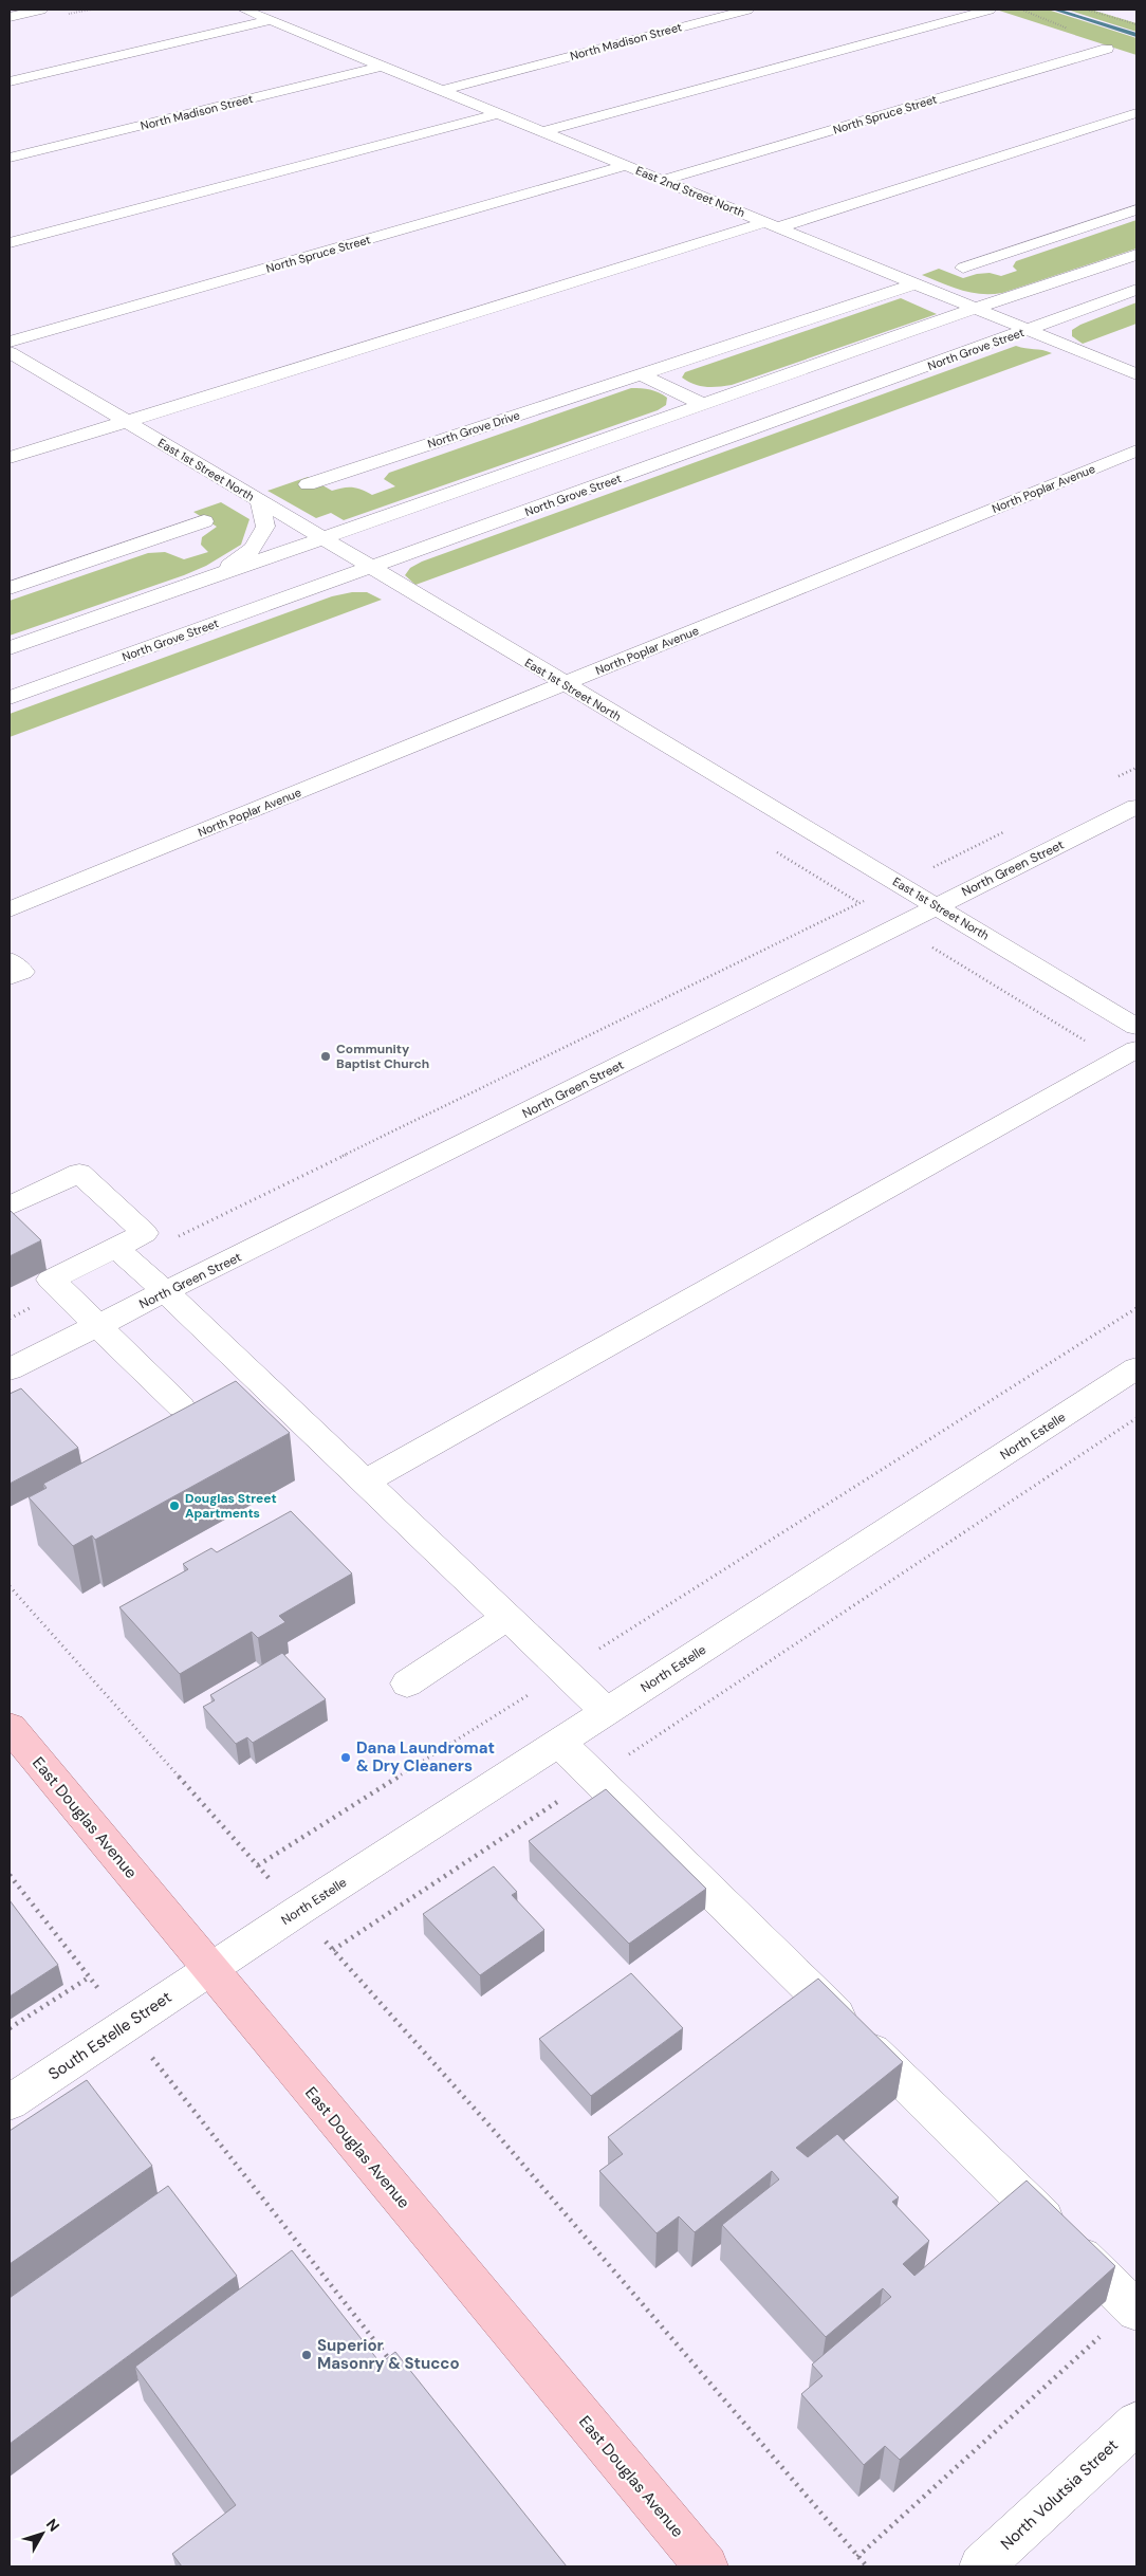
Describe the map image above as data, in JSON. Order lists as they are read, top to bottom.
{
  "streets": {
    "main road": ["East Douglas Avenue"],
    "street": [
      "North Madison Street",
      "North Spruce Street",
      "East 2nd Street North",
      "North Grove Street",
      "North Grove Drive",
      "East 1st Street North",
      "North Poplar Avenue",
      "North Green Street",
      "North Estelle",
      "South Estelle Street",
      "North Volutsia Street"
    ]
  },
  "crossings": [
    ["North Madison Street", "East 2nd Street North"],
    ["North Spruce Street", "East 2nd Street North"],
    ["East 2nd Street North", "North Grove Street"],
    ["East 2nd Street North", "North Grove Drive"],
    ["North Grove Street", "East 1st Street North"],
    ["East 1st Street North", "North Poplar Avenue"],
    ["East 1st Street North", "North Green Street"],
    ["North Estelle", "East Douglas Avenue"],
    ["North Estelle", "South Estelle Street"],
    ["East Douglas Avenue", "South Estelle Street"]
  ],
  "places": [
    "Community Baptist Church",
    "Douglas Street Apartments",
    "Dana Laundromat & Dry Cleaners",
    "Superior Masonry & Stucco"
  ],
  "north": "top right"
}
